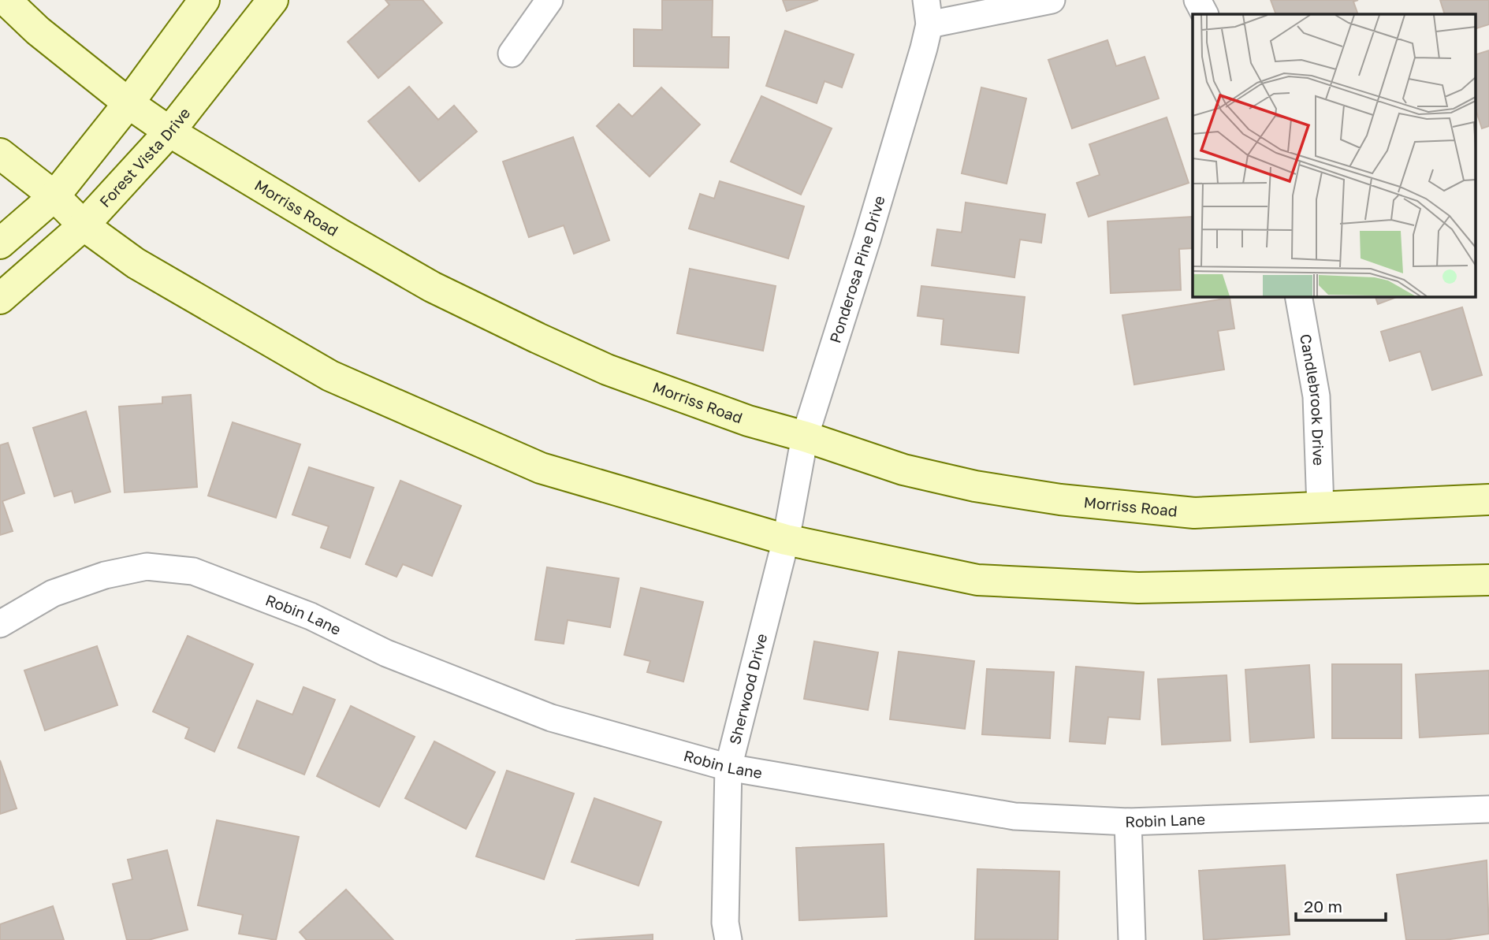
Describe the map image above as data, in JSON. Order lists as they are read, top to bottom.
{
  "streets": {
    "main road": ["Forest Vista Drive", "Morriss Road"],
    "street": [
      "Ponderosa Pine Drive",
      "Candlebrook Drive",
      "Robin Lane",
      "Sherwood Drive"
    ]
  },
  "crossings": [
    ["Forest Vista Drive", "Morriss Road"],
    ["Morriss Road", "Ponderosa Pine Drive"],
    ["Morriss Road", "Candlebrook Drive"],
    ["Ponderosa Pine Drive", "Sherwood Drive"],
    ["Robin Lane", "Sherwood Drive"]
  ],
  "scale_bar": "20 m"
}
